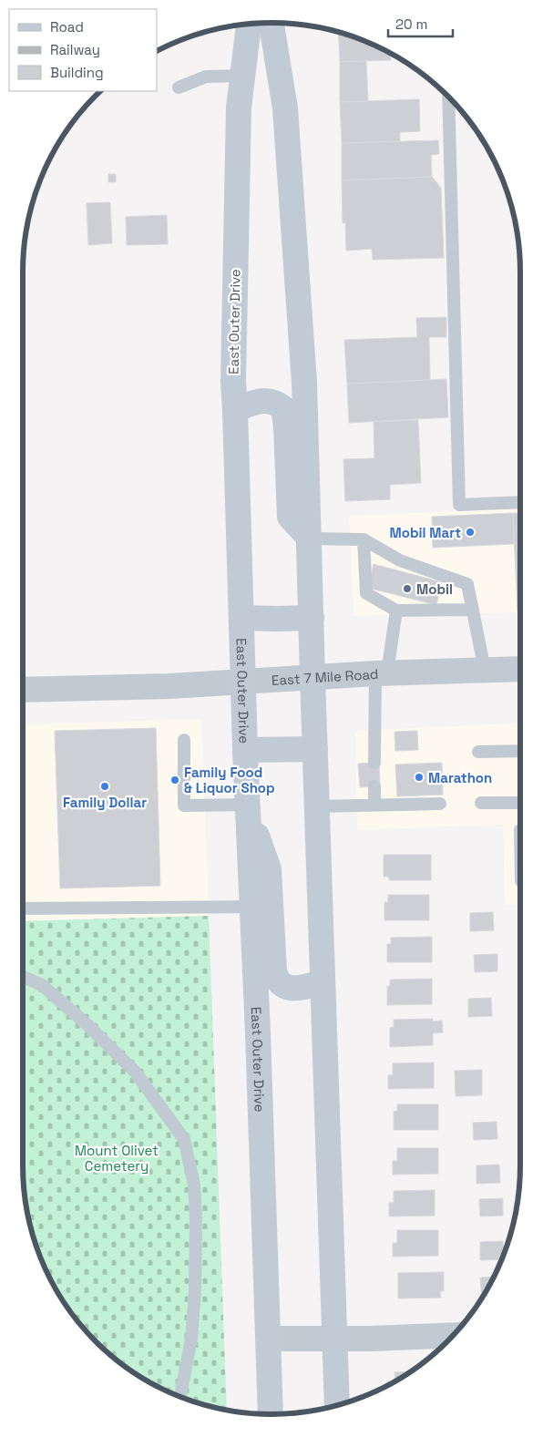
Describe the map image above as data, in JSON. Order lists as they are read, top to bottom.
{
  "streets": {
    "main road": ["East Outer Drive"],
    "street": ["East 7 Mile Road"]
  },
  "crossings": [
    ["East Outer Drive", "East 7 Mile Road"]
  ],
  "parks": ["Mount Olivet Cemetery"],
  "places": [
    "Mobil Mart",
    "Mobil",
    "Marathon",
    "Family Food & Liquor Shop",
    "Family Dollar"
  ],
  "legend": ["Road", "Railway", "Building"],
  "scale_bar": "20 m"
}
